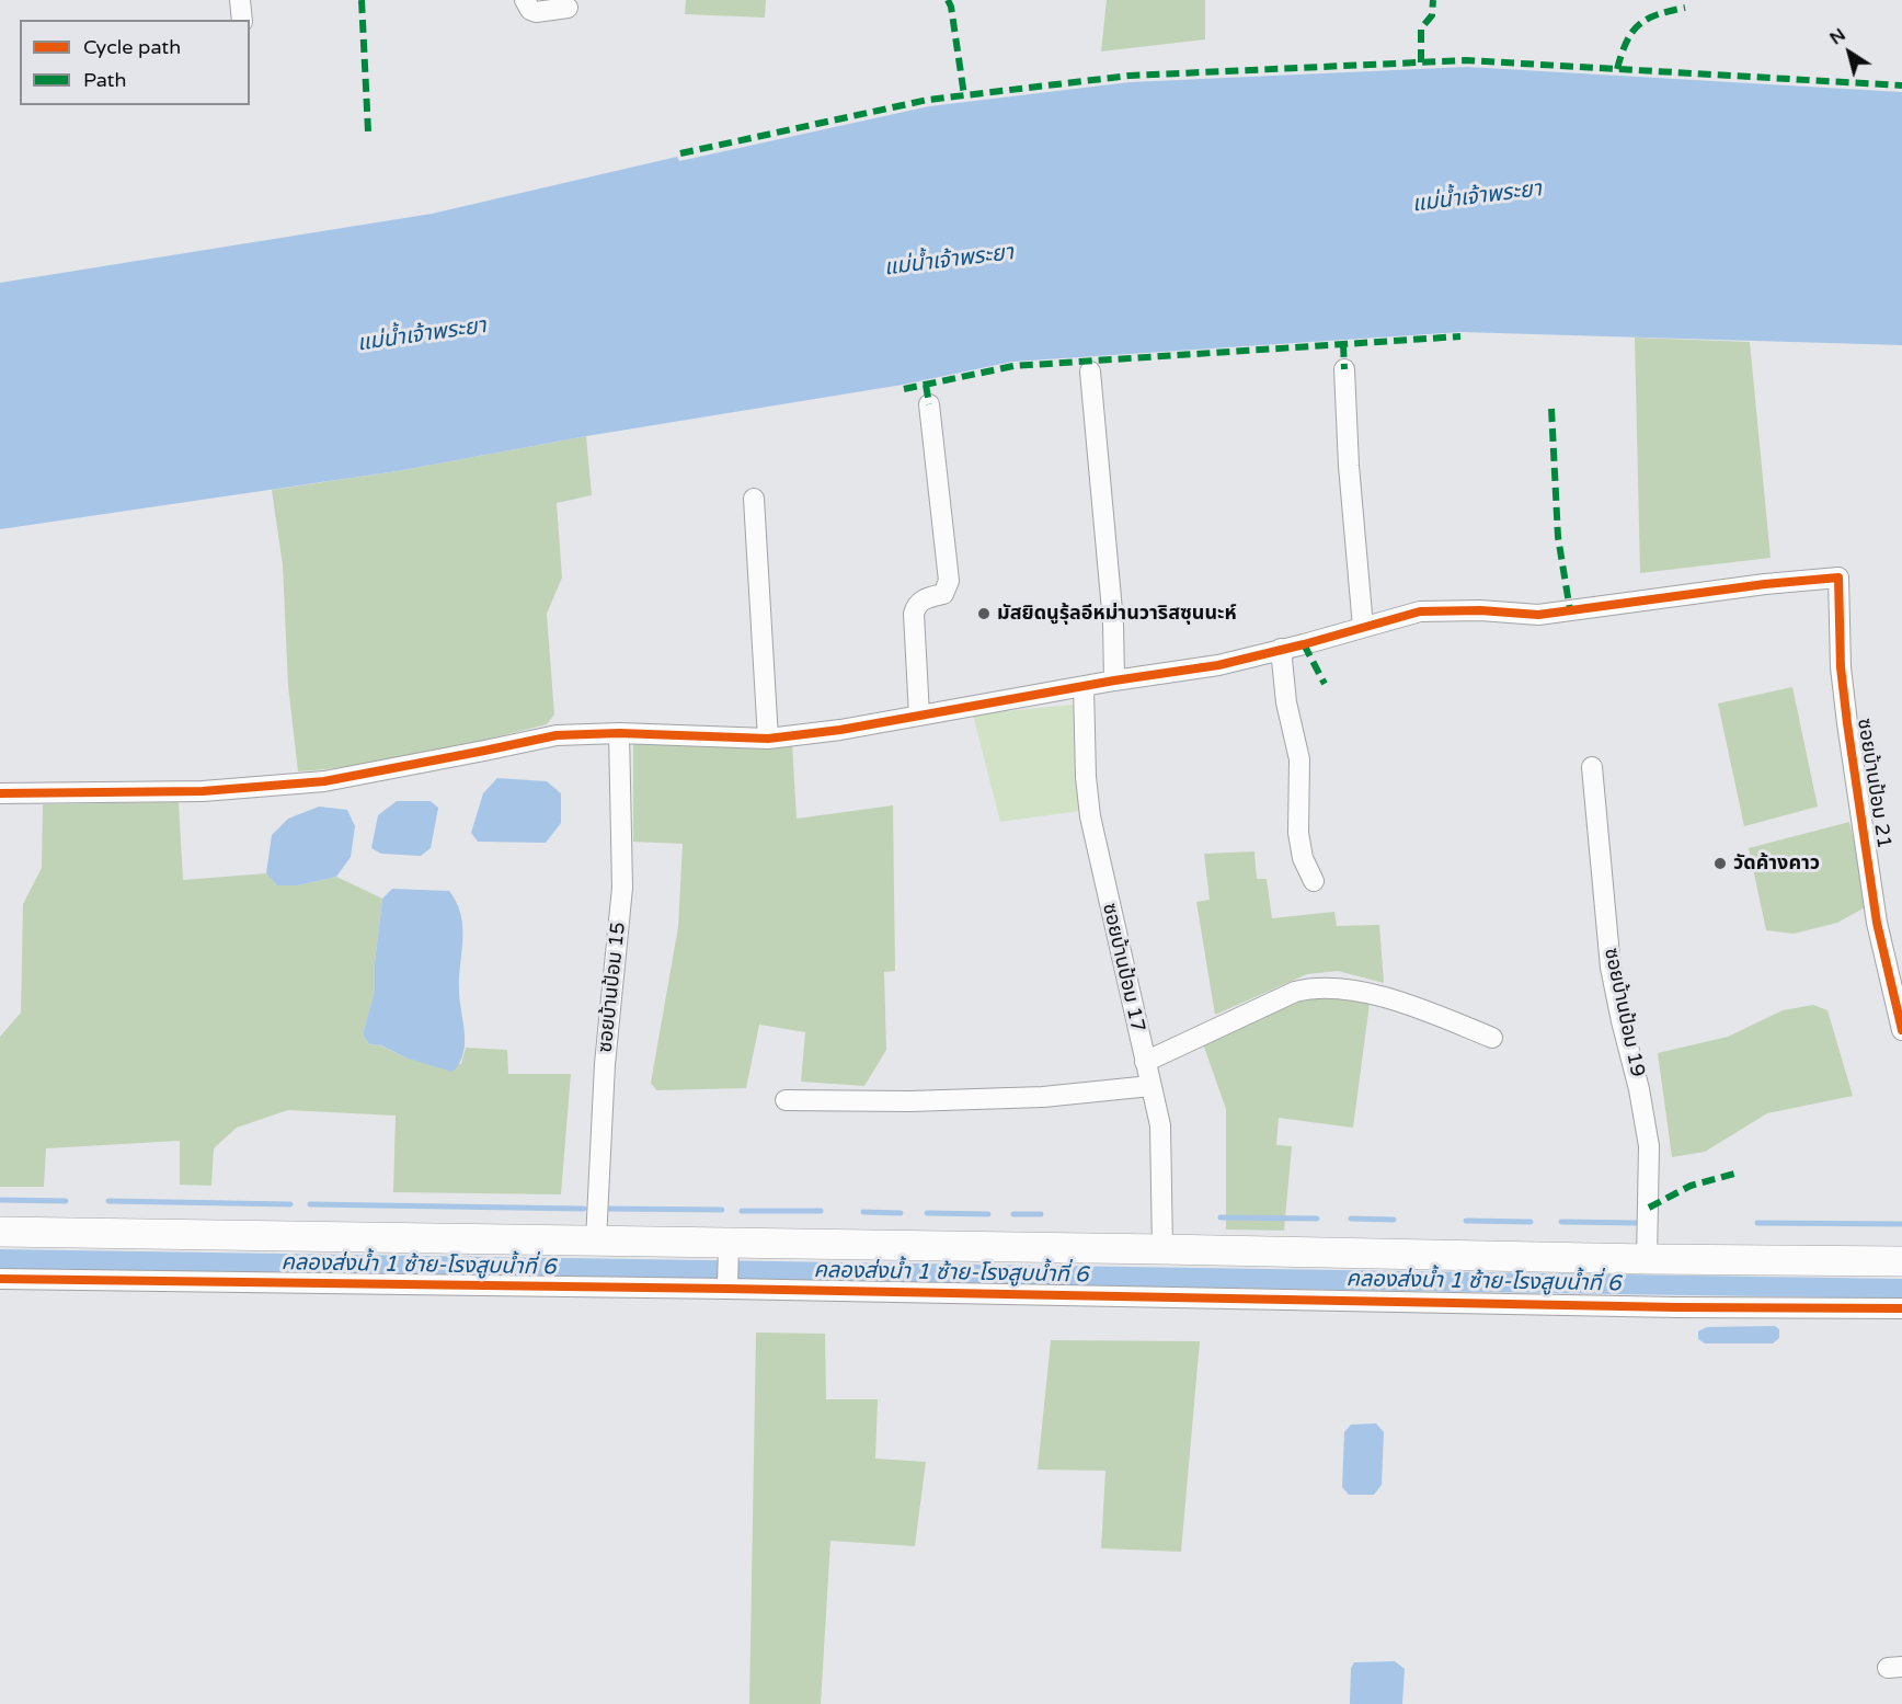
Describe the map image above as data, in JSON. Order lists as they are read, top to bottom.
{
  "streets": {
    "street": [
      "ซอยบ้านป้อม 21",
      "ซอยบ้านป้อม 17",
      "ซอยบ้านป้อม 15",
      "ซอยบ้านป้อม 19"
    ]
  },
  "water": ["แม่น้ำเจ้าพระยา", "คลองส่งน้ำ 1 ซ้าย-โรงสูบน้ำที่ 6"],
  "places": ["มัสยิดนูรุ้ลอีหม่านวาริสซุนนะห์", "วัดค้างคาว"],
  "legend": ["Cycle path", "Path"],
  "north": "top left"
}
